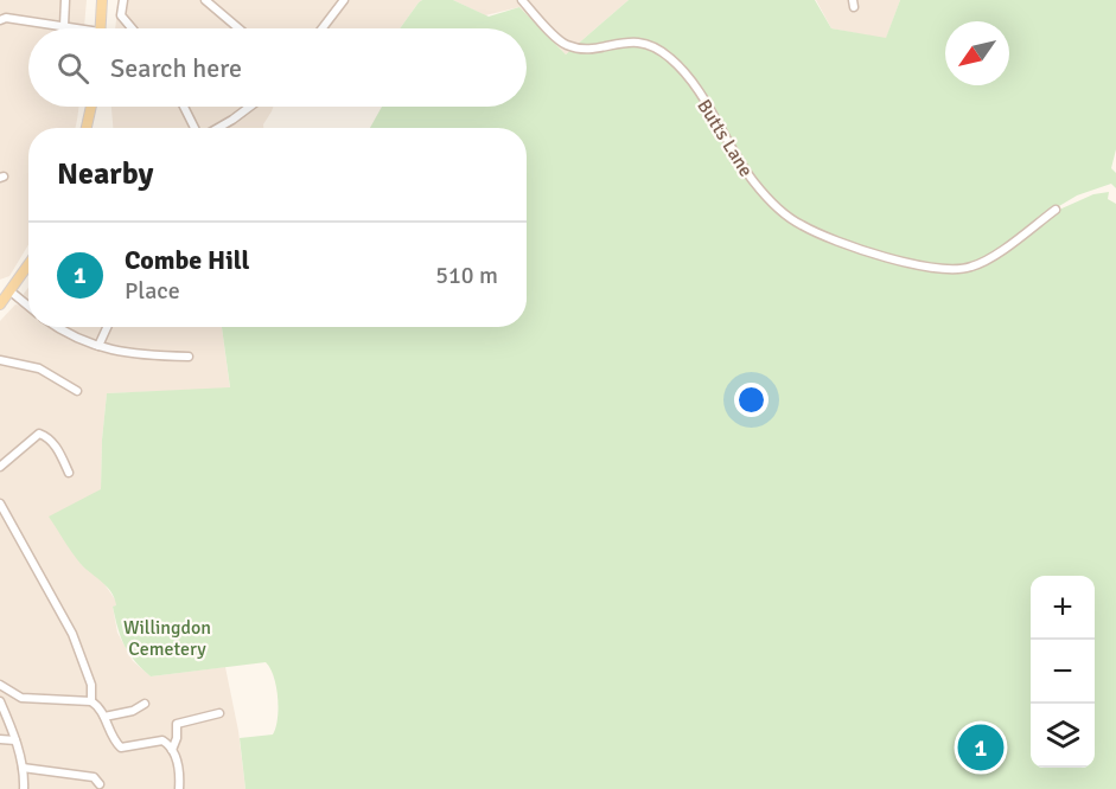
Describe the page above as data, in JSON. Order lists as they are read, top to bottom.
{
  "streets": {
    "street": ["Butts Lane"]
  },
  "parks": ["Willingdon Cemetery"],
  "north": "bottom left",
  "page": {
    "search": "Search here",
    "heading": "Nearby",
    "list": [
      {
        "mark": "1",
        "name": "Combe Hill",
        "note": "Place",
        "value": "510 m"
      }
    ],
    "map_buttons": ["+", "−"],
    "pins": "1"
  }
}
